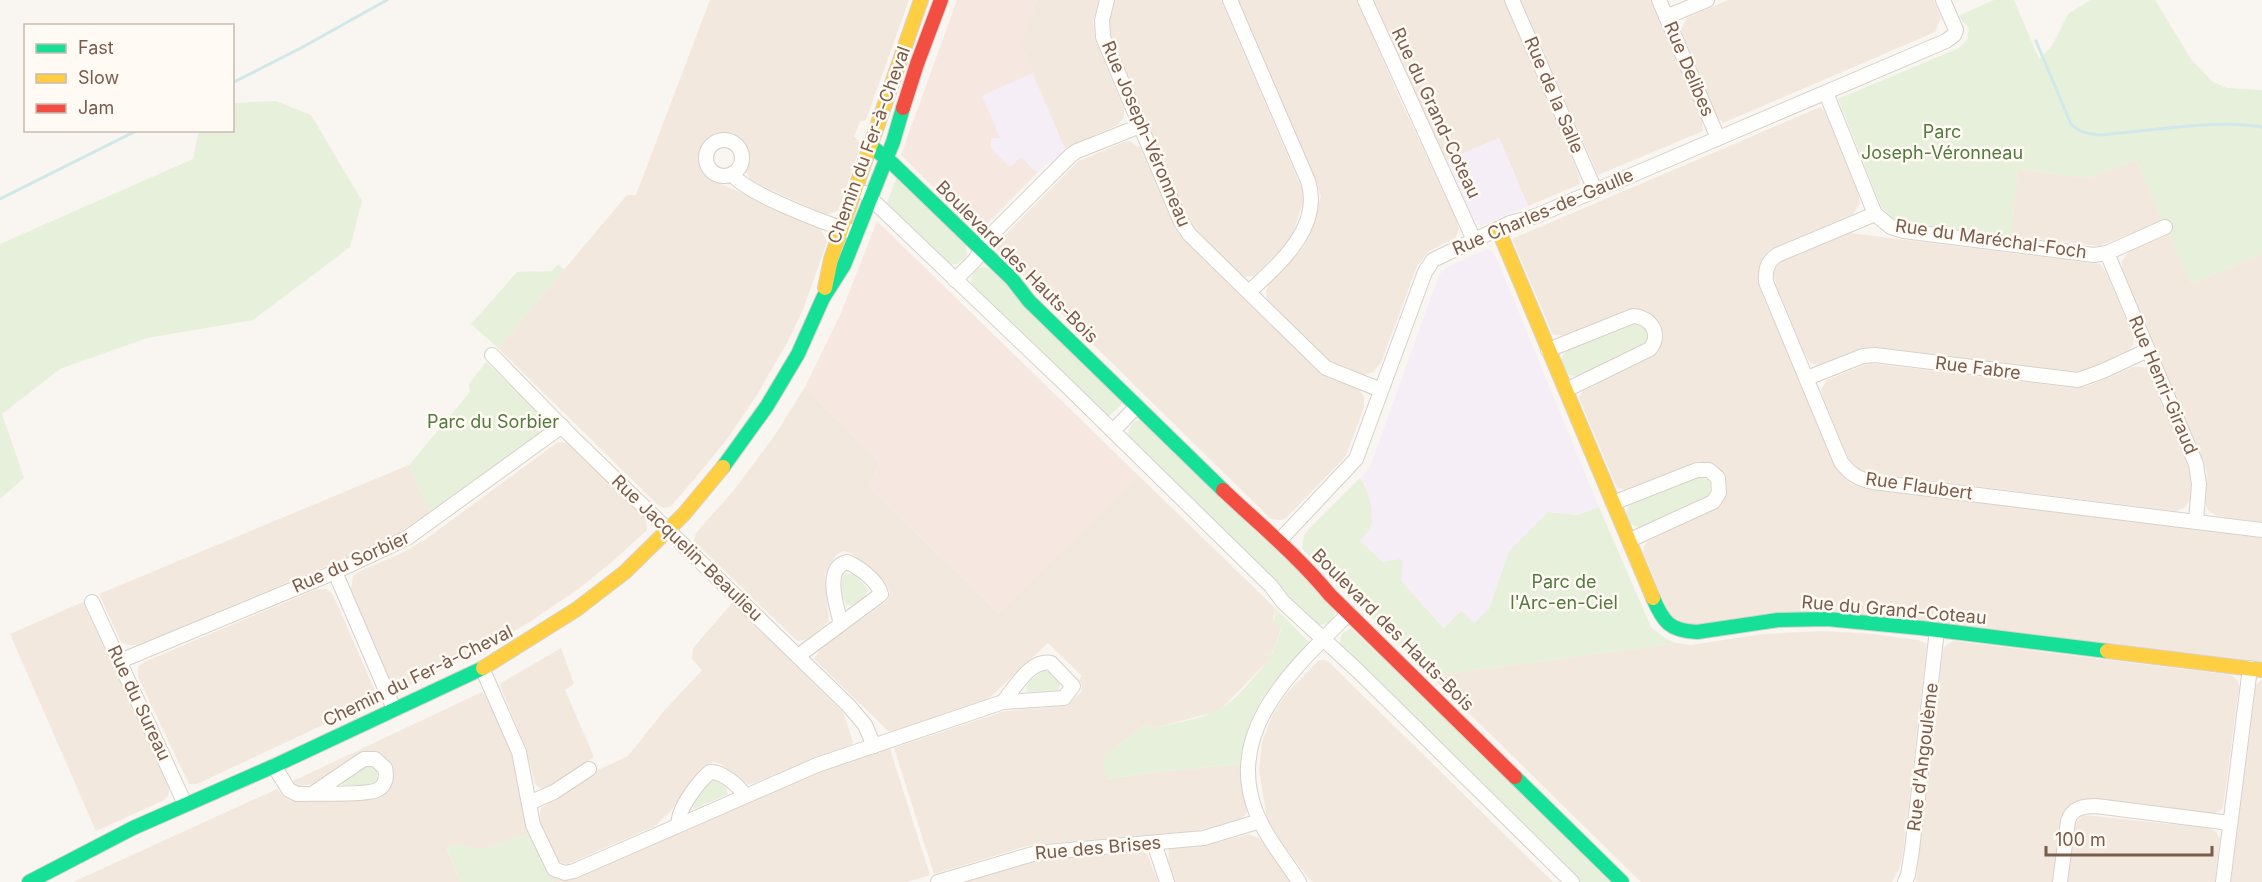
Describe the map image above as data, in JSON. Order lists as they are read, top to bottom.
{
  "streets": {
    "street": [
      "Rue Delibes",
      "Rue de la Salle",
      "Rue du Grand-Coteau",
      "Rue Joseph-Véronneau",
      "Chemin du Fer-à-Cheval",
      "Rue Charles-de-Gaulle",
      "Rue du Maréchal-Foch",
      "Boulevard des Hauts-Bois",
      "Rue Fabre",
      "Rue Henri-Giraud",
      "Rue Flaubert",
      "Rue Jacquelin-Beaulieu",
      "Rue du Sorbier",
      "Rue du Sureau",
      "Rue d'Angoulème",
      "Rue des Brises"
    ]
  },
  "crossings": [
    ["Rue Delibes", "Rue Charles-de-Gaulle"],
    ["Rue de la Salle", "Rue Charles-de-Gaulle"],
    ["Rue du Grand-Coteau", "Rue Charles-de-Gaulle"],
    ["Rue du Grand-Coteau", "Rue d'Angoulème"],
    ["Rue Joseph-Véronneau", "Rue Charles-de-Gaulle"],
    ["Chemin du Fer-à-Cheval", "Boulevard des Hauts-Bois"],
    ["Chemin du Fer-à-Cheval", "Rue Jacquelin-Beaulieu"],
    ["Chemin du Fer-à-Cheval", "Rue du Sureau"],
    ["Rue Charles-de-Gaulle", "Rue du Maréchal-Foch"],
    ["Rue Charles-de-Gaulle", "Boulevard des Hauts-Bois"],
    ["Rue du Maréchal-Foch", "Rue Henri-Giraud"],
    ["Rue du Maréchal-Foch", "Rue Flaubert"],
    ["Rue Fabre", "Rue Henri-Giraud"],
    ["Rue Fabre", "Rue Flaubert"],
    ["Rue Henri-Giraud", "Rue Flaubert"],
    ["Rue Jacquelin-Beaulieu", "Rue du Sorbier"],
    ["Rue du Sorbier", "Rue du Sureau"]
  ],
  "parks": ["Parc Joseph-Véronneau", "Parc du Sorbier", "Parc de l'Arc-en-Ciel"],
  "legend": ["Fast", "Slow", "Jam"],
  "scale_bar": "100 m"
}
